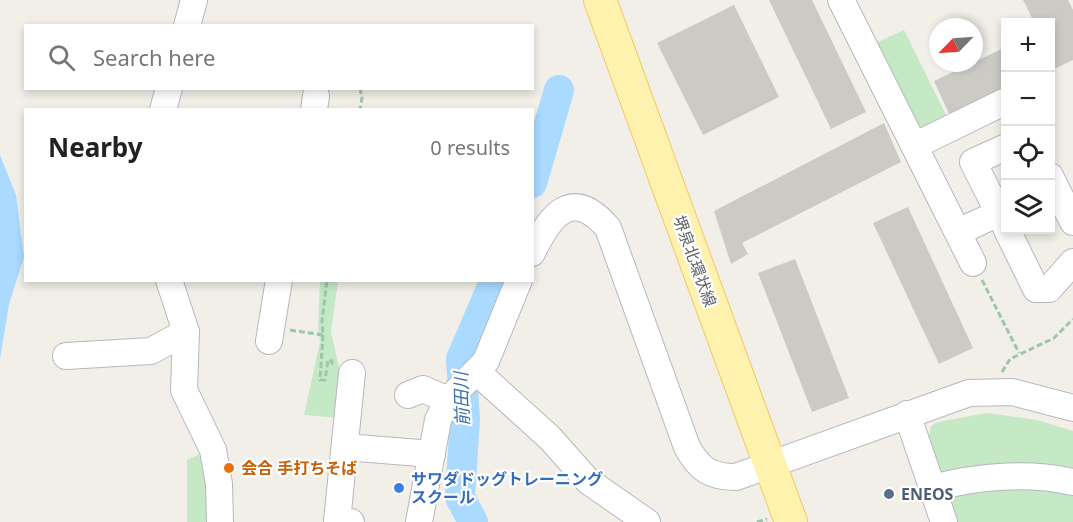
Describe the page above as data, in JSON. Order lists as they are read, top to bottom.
{
  "streets": {
    "main road": ["堺泉北環状線"]
  },
  "water": ["前田川"],
  "places": ["会合 手打ちそば", "サワダドッグトレーニング スクール", "ENEOS"],
  "north": "bottom left",
  "page": {
    "map_buttons": ["+", "−"],
    "search": "Search here",
    "heading": ["Nearby", "0 results"]
  }
}
